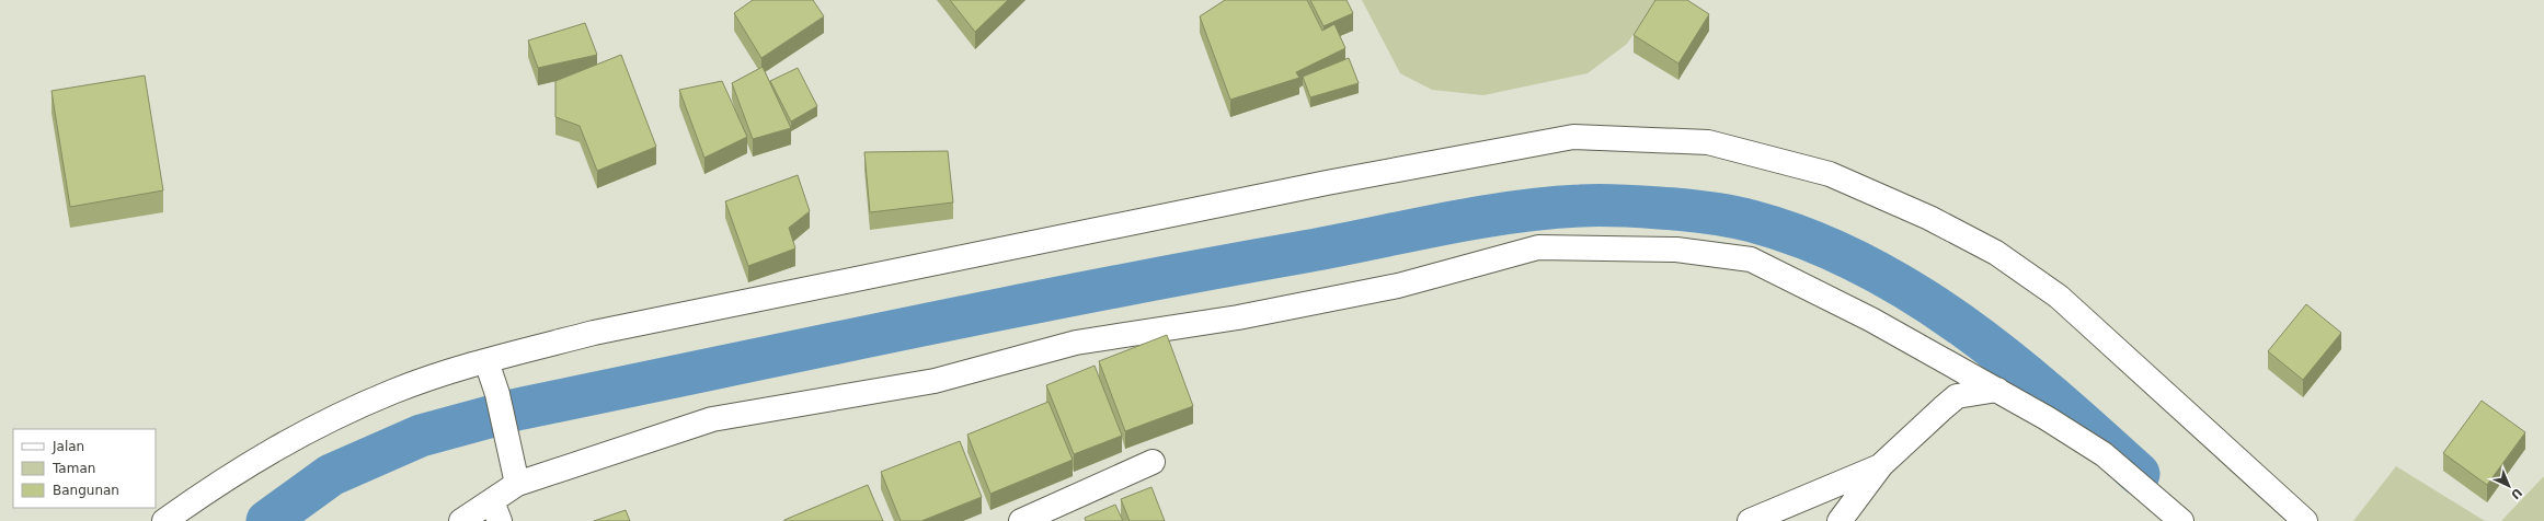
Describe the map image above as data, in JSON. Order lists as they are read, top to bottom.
{
  "legend": ["Jalan", "Taman", "Bangunan"],
  "north": "bottom right"
}
